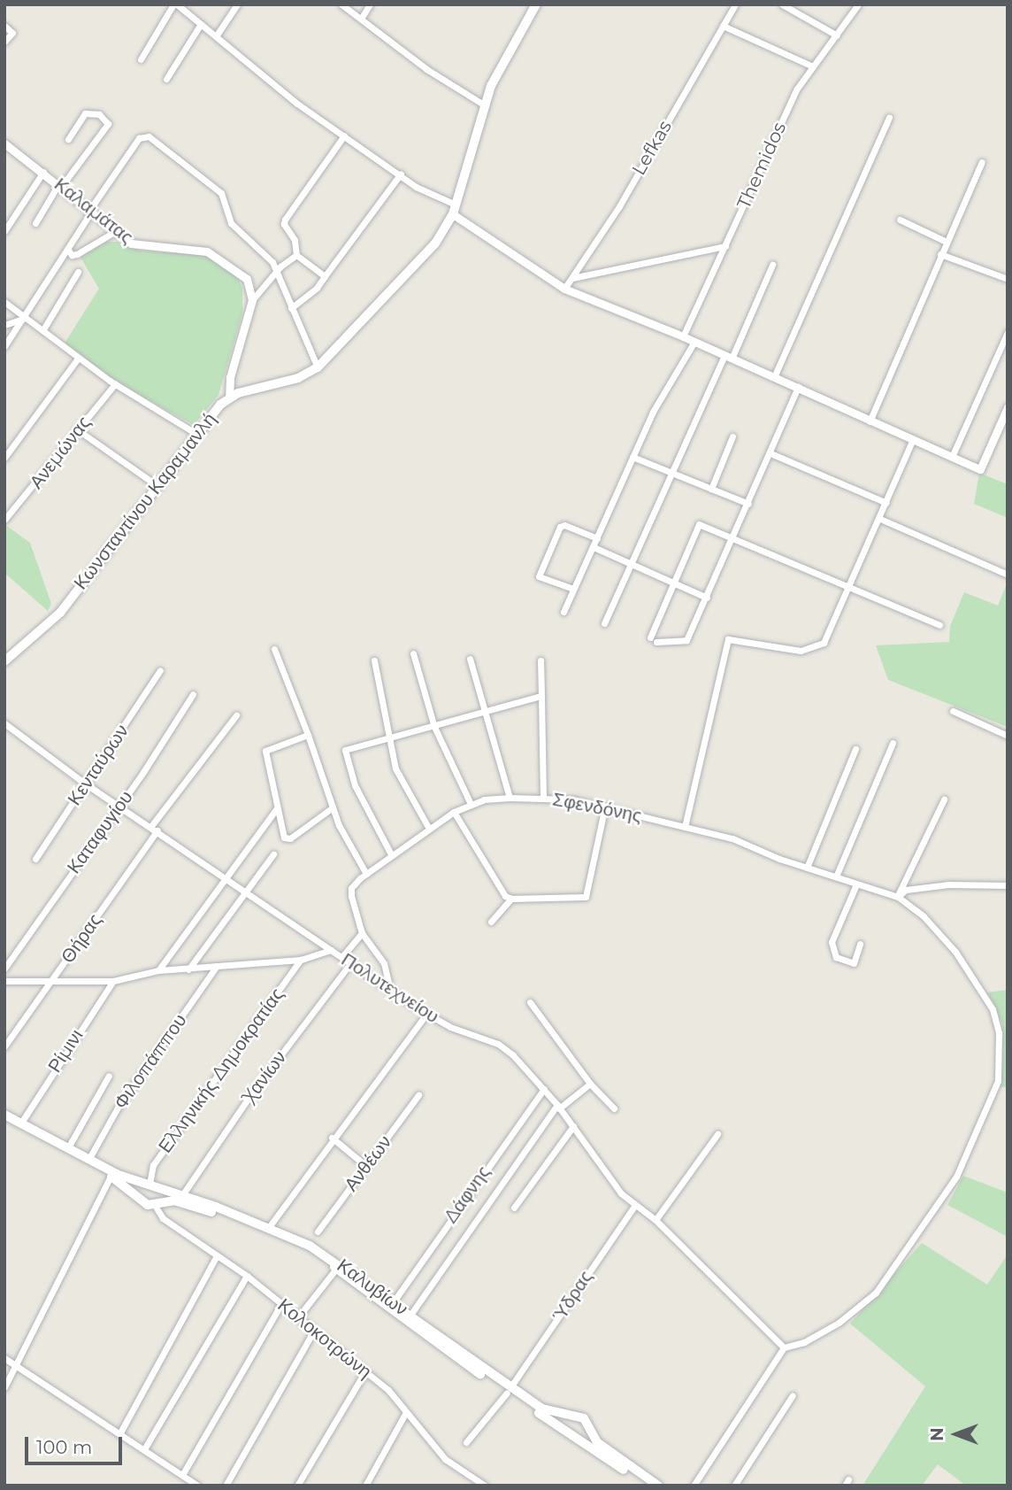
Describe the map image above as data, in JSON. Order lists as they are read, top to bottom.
{
  "streets": {
    "main road": ["Κωνσταντίνου Καραμανλή", "Καλυβίων"],
    "street": [
      "Lefkas",
      "Themidos",
      "Καλαμάτας",
      "Ανεμώνας",
      "Κενταύρων",
      "Σφενδόνης",
      "Καταφυγίου",
      "Θήρας",
      "Πολυτεχνείου",
      "Ρίμινι",
      "Φιλοπάππου",
      "Ελληνικής Δημοκρατίας",
      "Χανίων",
      "Ανθέων",
      "Δάφνης",
      "Ύδρας",
      "Κολοκοτρώνη"
    ]
  },
  "crossings": [
    ["Κενταύρων", "Πολυτεχνείου"],
    ["Καταφυγίου", "Πολυτεχνείου"],
    ["Θήρας", "Πολυτεχνείου"],
    ["Πολυτεχνείου", "Χανίων"],
    ["Πολυτεχνείου", "Δάφνης"],
    ["Πολυτεχνείου", "Ύδρας"],
    ["Ρίμινι", "Καλυβίων"],
    ["Φιλοπάππου", "Καλυβίων"],
    ["Ελληνικής Δημοκρατίας", "Καλυβίων"],
    ["Χανίων", "Καλυβίων"],
    ["Δάφνης", "Καλυβίων"],
    ["Καλυβίων", "Ύδρας"],
    ["Καλυβίων", "Κολοκοτρώνη"]
  ],
  "scale_bar": "100 m",
  "north": "left"
}
